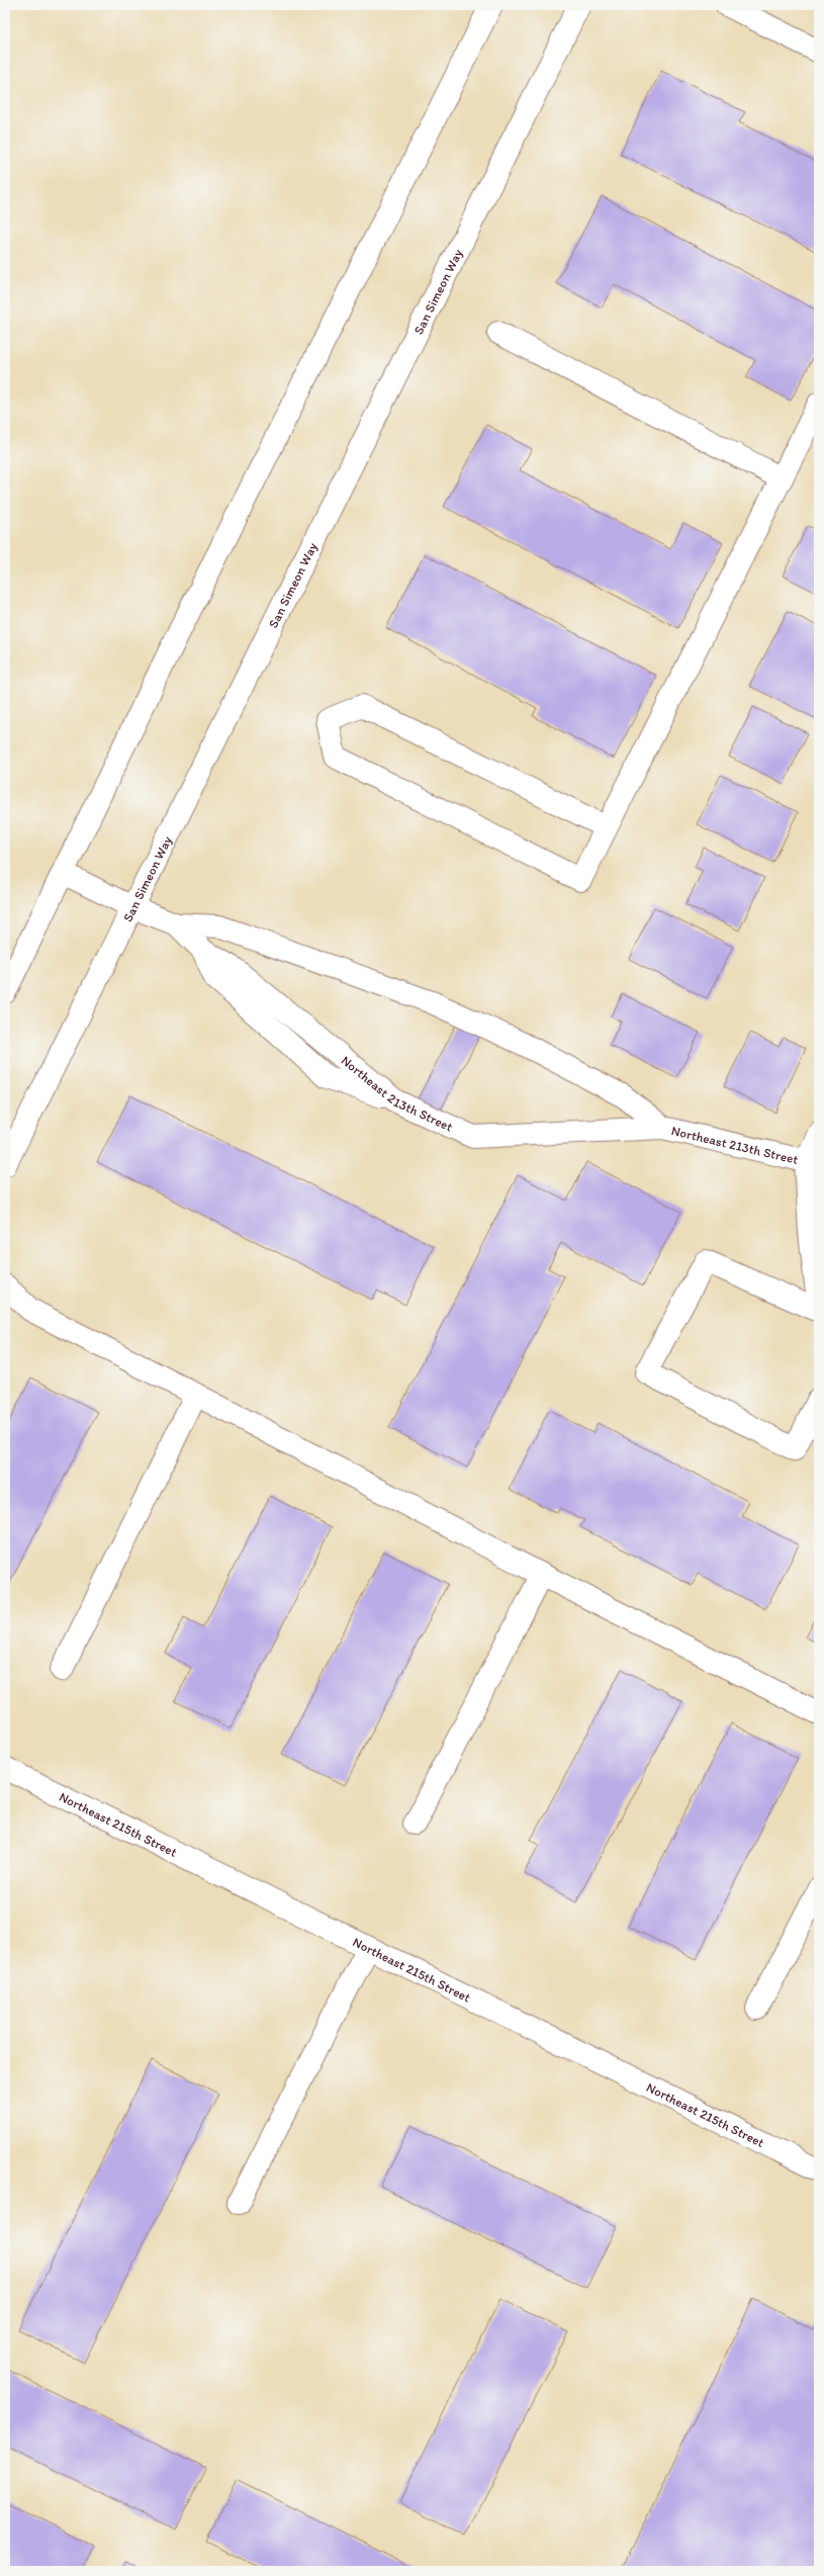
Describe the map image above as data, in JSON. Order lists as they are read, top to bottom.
{
  "streets": {
    "street": ["San Simeon Way", "Northeast 213th Street", "Northeast 215th Street"]
  },
  "crossings": [
    ["San Simeon Way", "Northeast 213th Street"]
  ]
}
